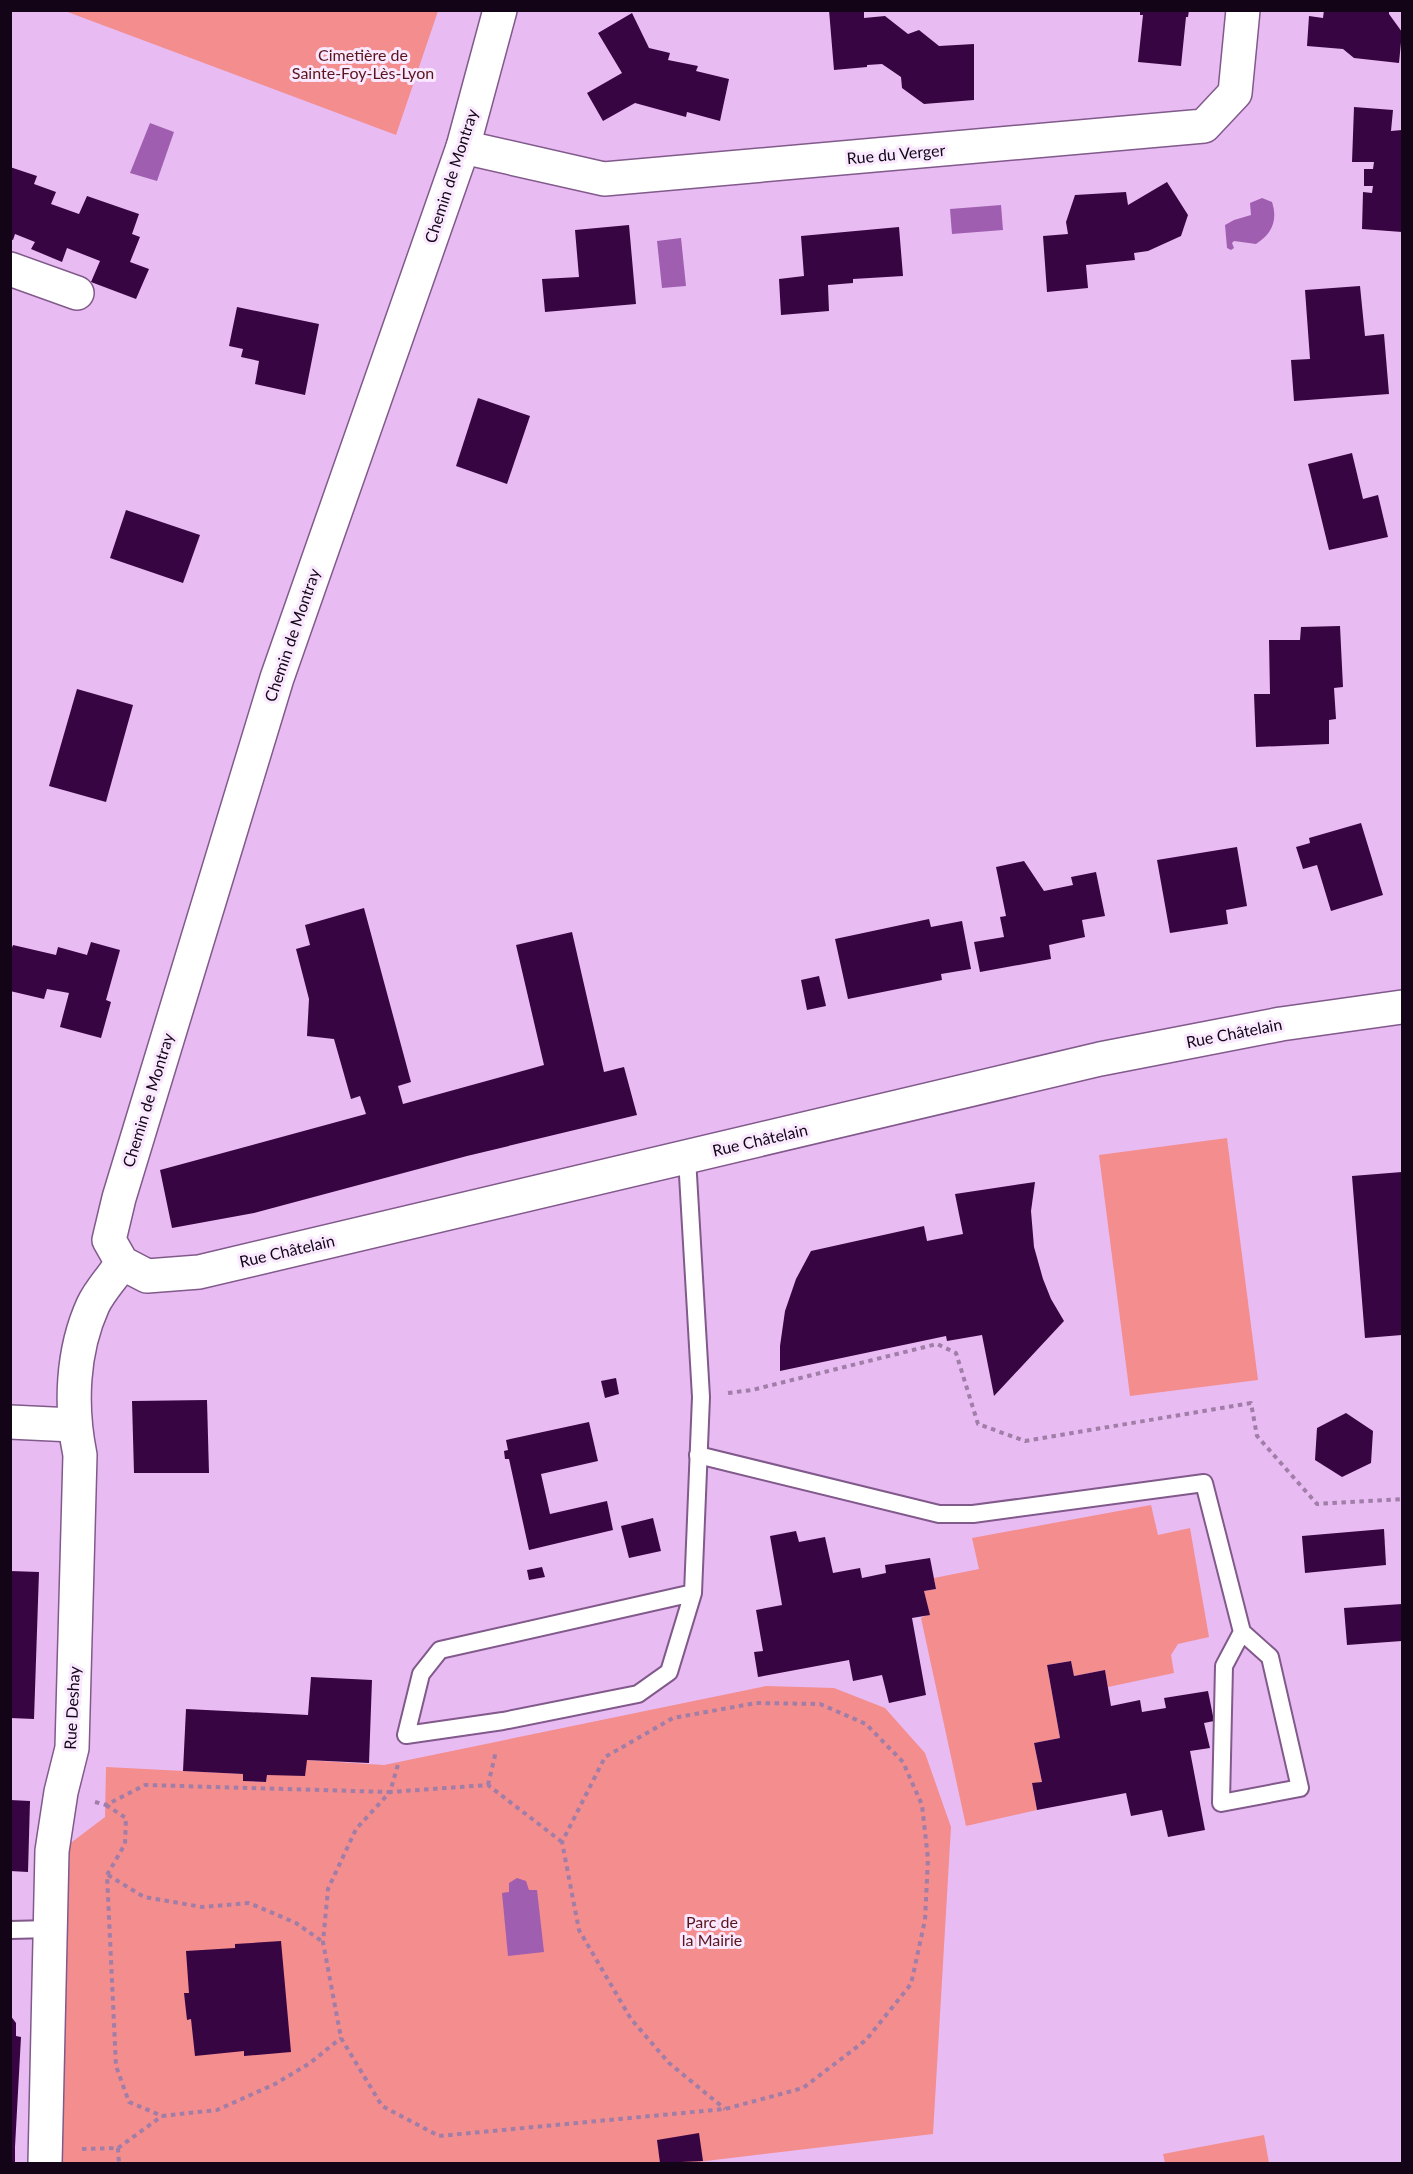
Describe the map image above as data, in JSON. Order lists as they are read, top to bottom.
{
  "streets": {
    "street": [
      "Rue du Verger",
      "Chemin de Montray",
      "Rue Châtelain",
      "Rue Deshay"
    ]
  },
  "crossings": [
    ["Rue du Verger", "Chemin de Montray"],
    ["Chemin de Montray", "Rue Châtelain"],
    ["Chemin de Montray", "Rue Deshay"],
    ["Rue Châtelain", "Rue Deshay"]
  ],
  "parks": ["Cimetière de Sainte-Foy-Lès-Lyon", "Parc de la Mairie"]
}
